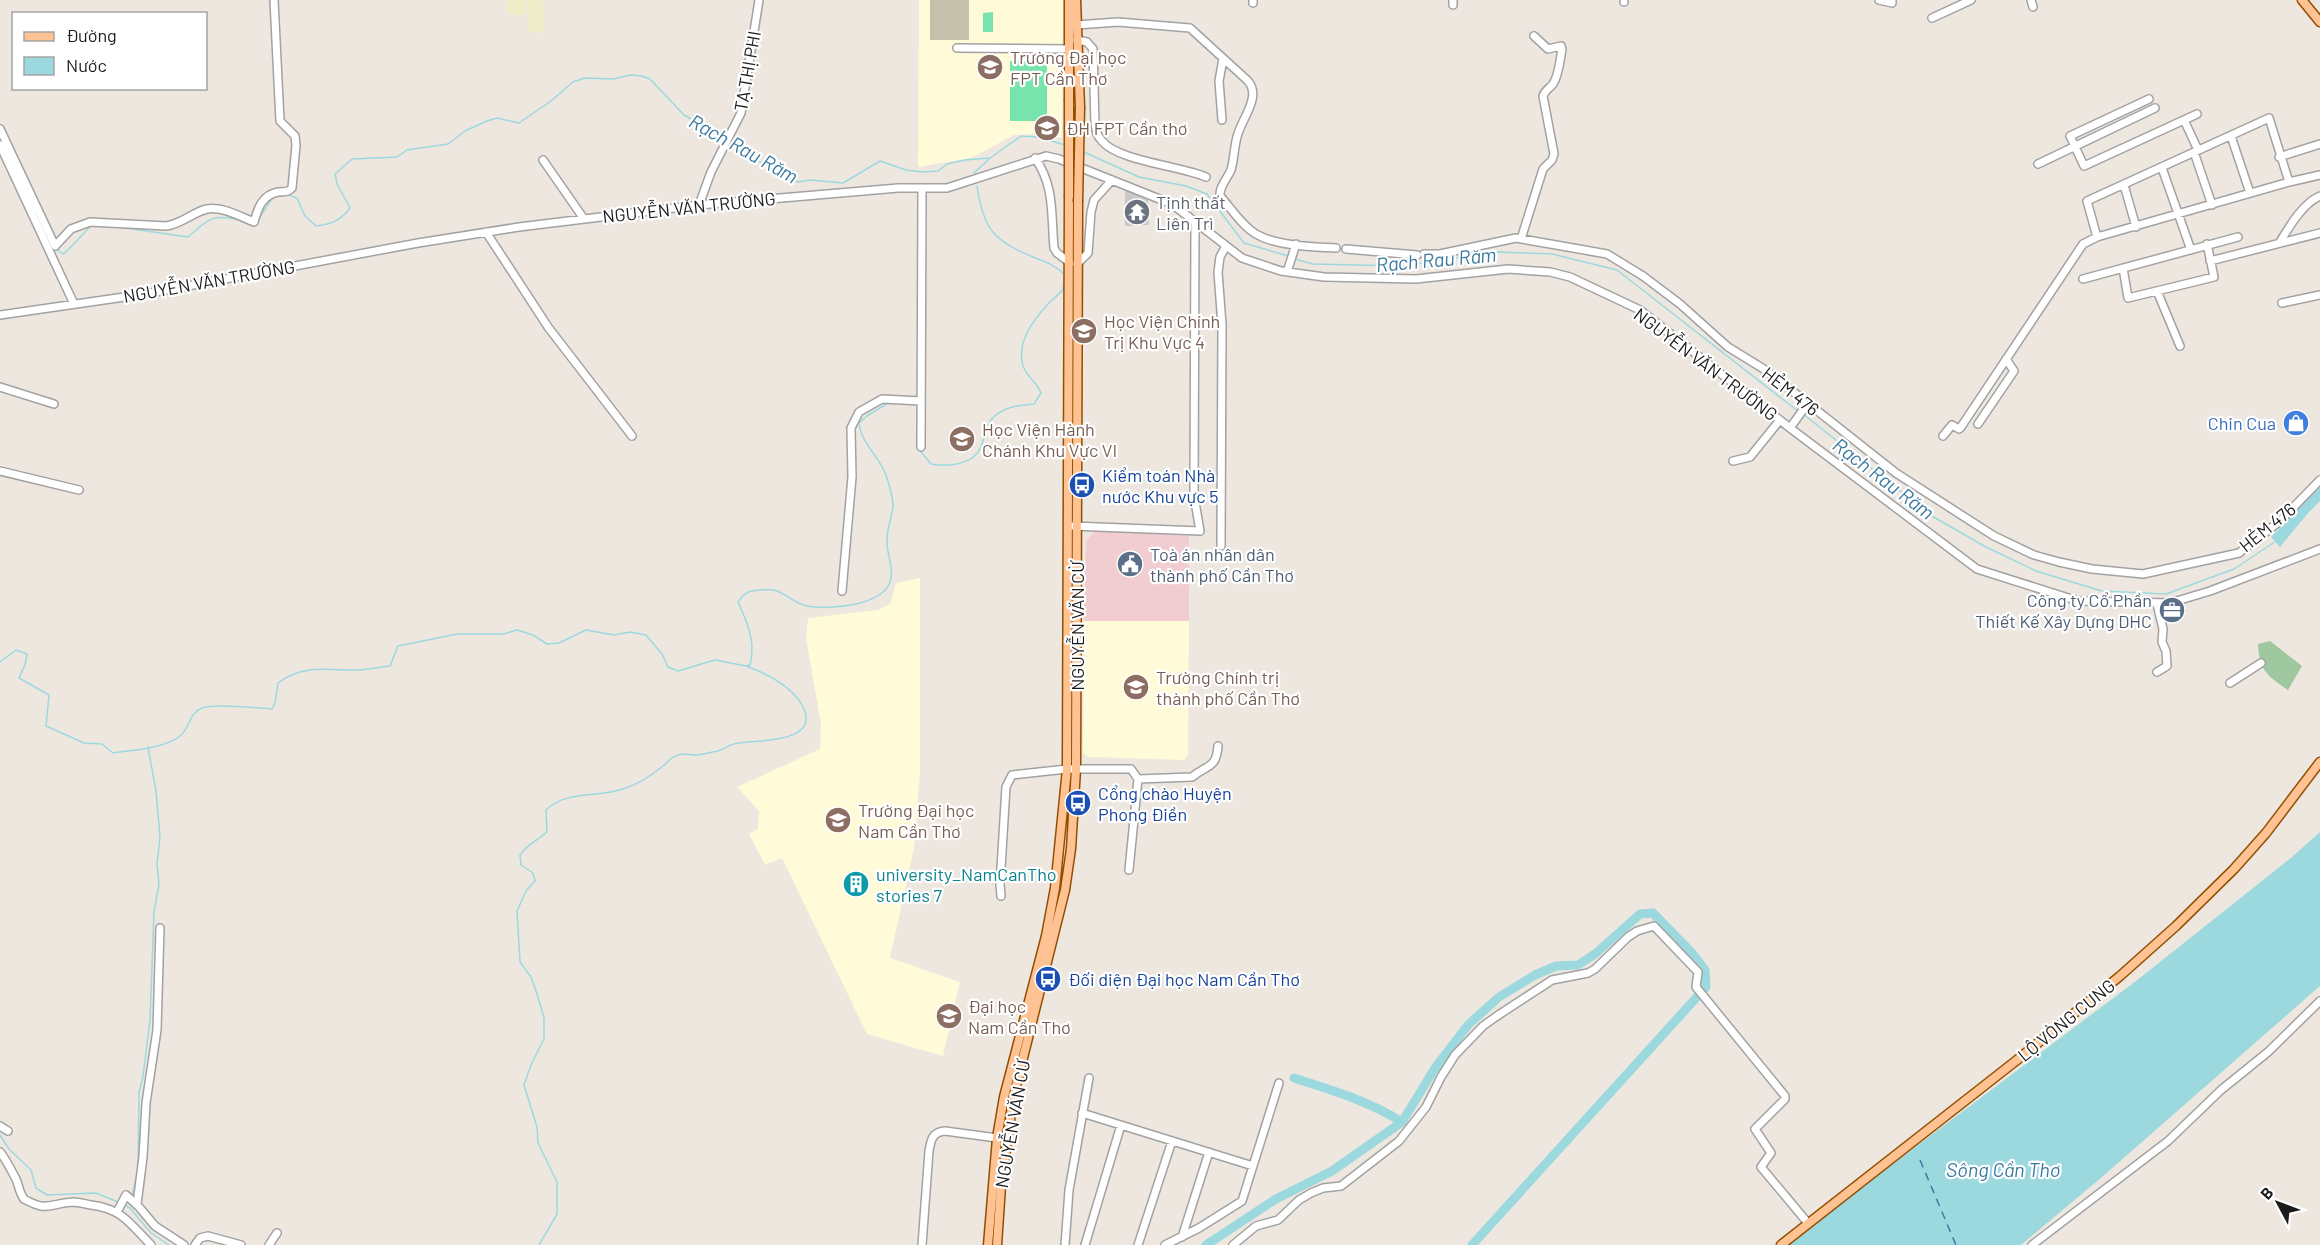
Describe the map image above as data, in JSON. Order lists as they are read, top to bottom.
{
  "streets": {
    "main road": ["NGUYỄN VĂN CỪ", "LỘ VÒNG CUNG"],
    "street": ["TẠ THỊ PHI", "NGUYỄN VĂN TRƯỜNG", "HẺM 476"]
  },
  "crossings": [
    ["TẠ THỊ PHI", "NGUYỄN VĂN TRƯỜNG"]
  ],
  "water": ["Rạch Rau Răm", "Sông Cần Thơ"],
  "places": {
    "school or university": [
      "Trường Đại học FPT Cần Thơ",
      "ĐH FPT Cần thơ",
      "Học Viện Chính Trị Khu Vực 4",
      "Học Viện Hành Chánh Khu Vực VI",
      "Trường Chính trị thành phố Cần Thơ",
      "Trường Đại học Nam Cần Thơ",
      "Đại học Nam Cần Thơ"
    ],
    "temple": ["Tịnh thất Liên Trì"],
    "shop": ["Chin Cua"],
    "bus stop": ["Kiểm toán Nhà nước Khu vực 5", "Cổng chào Huyện Phong Điền", "Đối diện Đại học Nam Cần Thơ"],
    "public building": ["Toà án nhân dân thành phố Cần Thơ"],
    "office": ["Công ty Cổ Phần Thiết Kế Xây Dựng DHC"],
    "building": ["university_NamCanTho stories 7"]
  },
  "legend": ["Đường", "Nước"],
  "north": "top left"
}
